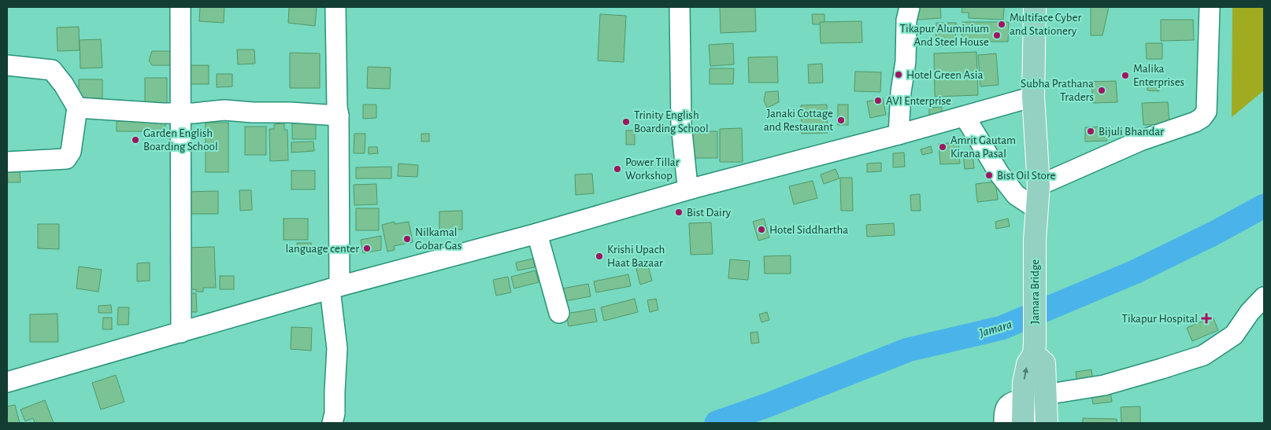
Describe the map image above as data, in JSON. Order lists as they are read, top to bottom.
{
  "streets": {
    "main road": ["Jamara Bridge"]
  },
  "water": ["Jamara"],
  "places": {
    "other": [
      "Multiface Cyber and Stationery",
      "Tikapur Aluminium And Steel House",
      "Hotel Green Asia",
      "Malika Enterprises",
      "Subha Prathana Traders",
      "AVI Enterprise",
      "Janaki Cottage and Restaurant",
      "Trinity English Boarding School",
      "Bijuli Bhandar",
      "Garden English Boarding School",
      "Amrit Gautam Kirana Pasal",
      "Power Tillar Workshop",
      "Bist Oil Store",
      "Bist Dairy",
      "Hotel Siddhartha",
      "Nilkamal Gobar Gas",
      "language center",
      "Krishi Upach Haat Bazaar"
    ],
    "health": ["Tikapur Hospital"]
  }
}
